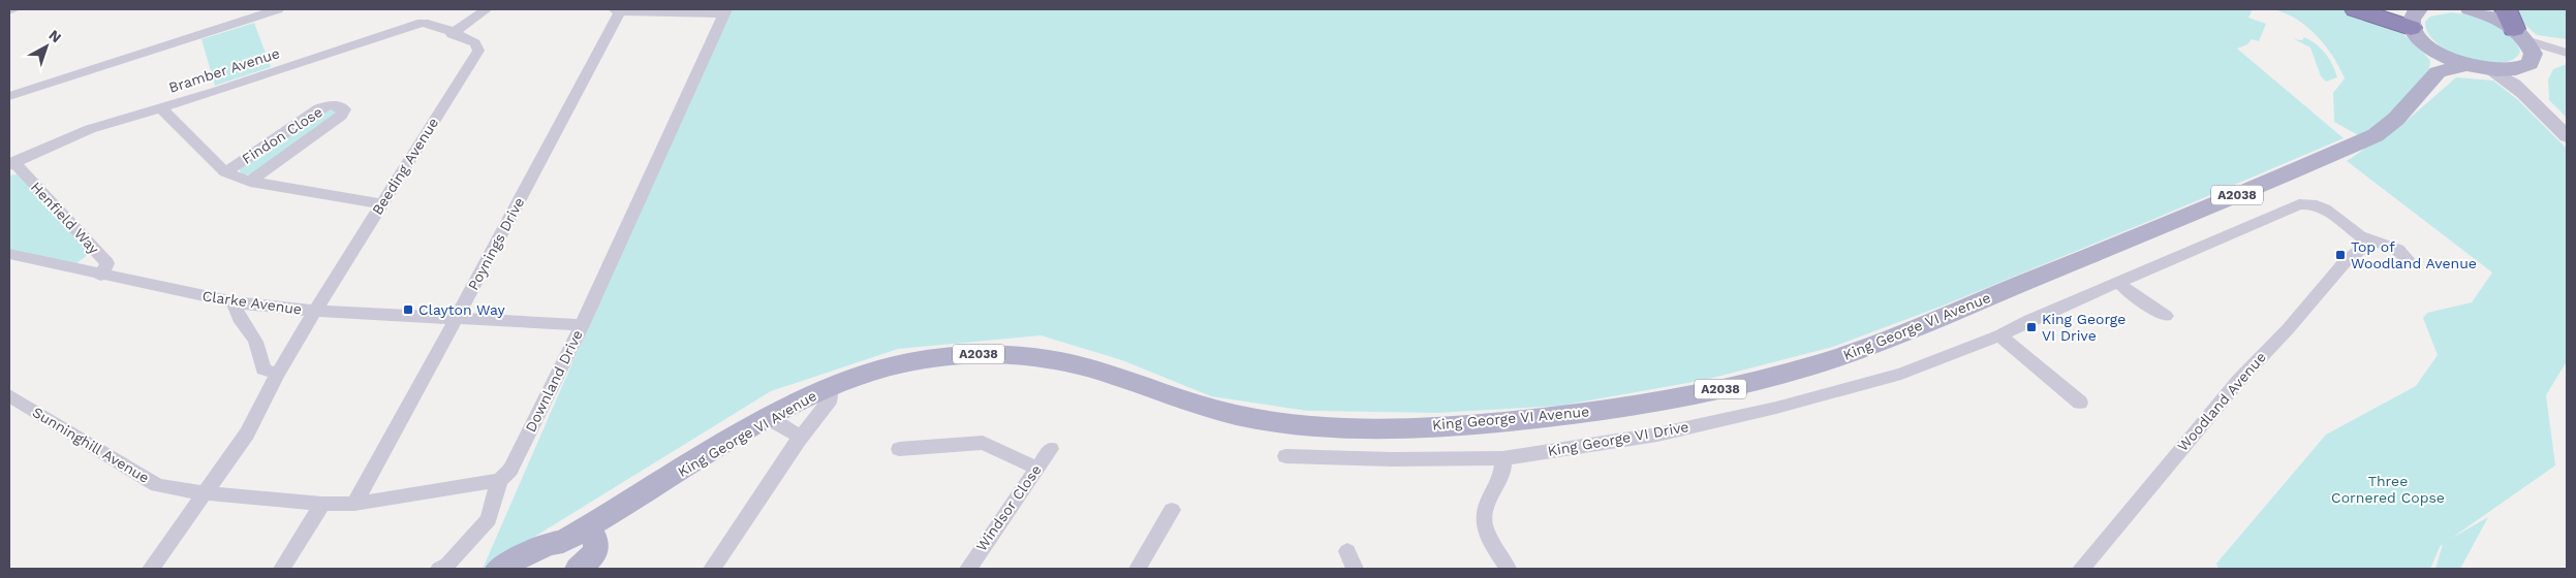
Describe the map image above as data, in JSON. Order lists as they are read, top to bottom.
{
  "streets": {
    "main road": ["A2038", "King George VI Avenue"],
    "street": [
      "Bramber Avenue",
      "Findon Close",
      "Beeding Avenue",
      "Henfield Way",
      "Poynings Drive",
      "Clarke Avenue",
      "Downland Drive",
      "Woodland Avenue",
      "King George VI Drive",
      "Sunninghill Avenue",
      "Windsor Close"
    ]
  },
  "crossings": [
    ["Bramber Avenue", "Beeding Avenue"],
    ["Bramber Avenue", "Henfield Way"],
    ["Beeding Avenue", "Clarke Avenue"],
    ["Henfield Way", "Clarke Avenue"],
    ["Clarke Avenue", "Sunninghill Avenue"],
    ["Woodland Avenue", "King George VI Drive"]
  ],
  "parks": ["Three Cornered Copse"],
  "places": {
    "transit": ["Top of Woodland Avenue", "Clayton Way", "King George VI Drive"]
  },
  "north": "top right"
}
